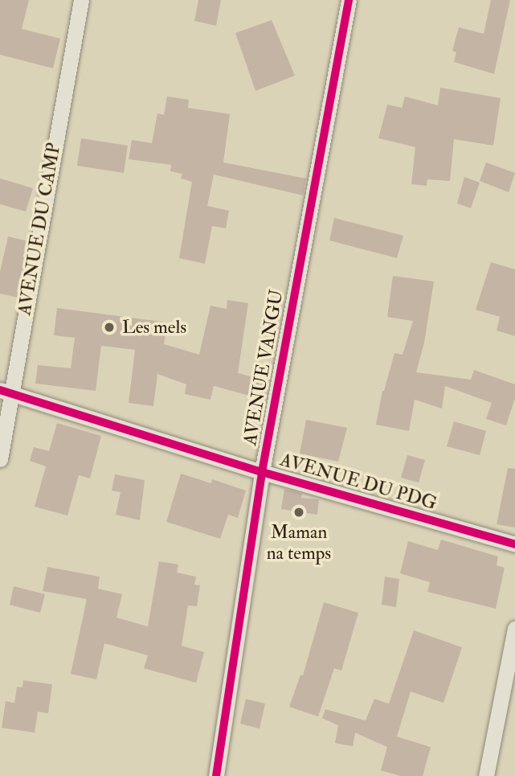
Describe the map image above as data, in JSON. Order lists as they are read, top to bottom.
{
  "streets": {
    "street": ["AVENUE DU CAMP", "AVENUE VANGU", "AVENUE DU PDG"]
  },
  "crossings": [
    ["AVENUE DU CAMP", "AVENUE DU PDG"],
    ["AVENUE VANGU", "AVENUE DU PDG"]
  ],
  "places": ["Les mels", "Maman na temps"]
}
